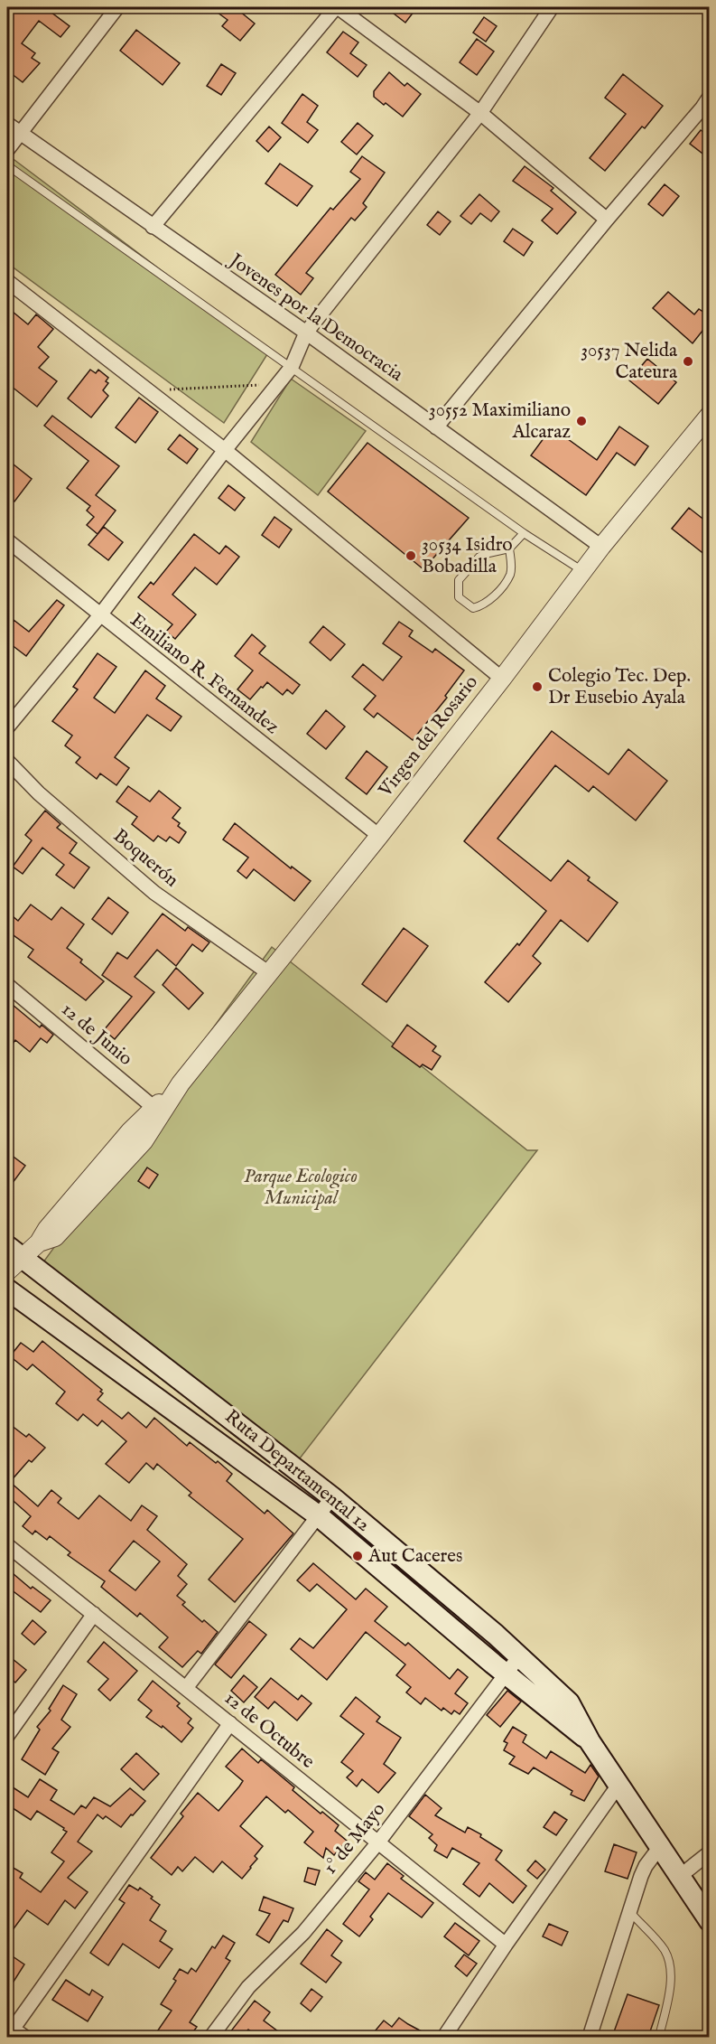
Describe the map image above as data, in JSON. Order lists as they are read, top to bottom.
{
  "streets": {
    "main road": ["Ruta Departamental 12"],
    "street": [
      "Jovenes por la Democracia",
      "Emiliano R. Fernandez",
      "Virgen del Rosario",
      "Boquerón",
      "12 de Junio",
      "12 de Octubre",
      "1° de Mayo"
    ]
  },
  "crossings": [
    ["Jovenes por la Democracia", "Virgen del Rosario"],
    ["Emiliano R. Fernandez", "Virgen del Rosario"],
    ["Virgen del Rosario", "Boquerón"],
    ["Virgen del Rosario", "12 de Junio"],
    ["Virgen del Rosario", "Ruta Departamental 12"],
    ["Ruta Departamental 12", "1° de Mayo"],
    ["12 de Octubre", "1° de Mayo"]
  ],
  "parks": ["Parque Ecologico Municipal"],
  "places": [
    "30537 Nelida Cateura",
    "30552 Maximiliano Alcaraz",
    "30534 Isidro Bobadilla",
    "Colegio Tec. Dep. Dr Eusebio Ayala",
    "Aut Caceres"
  ]
}
